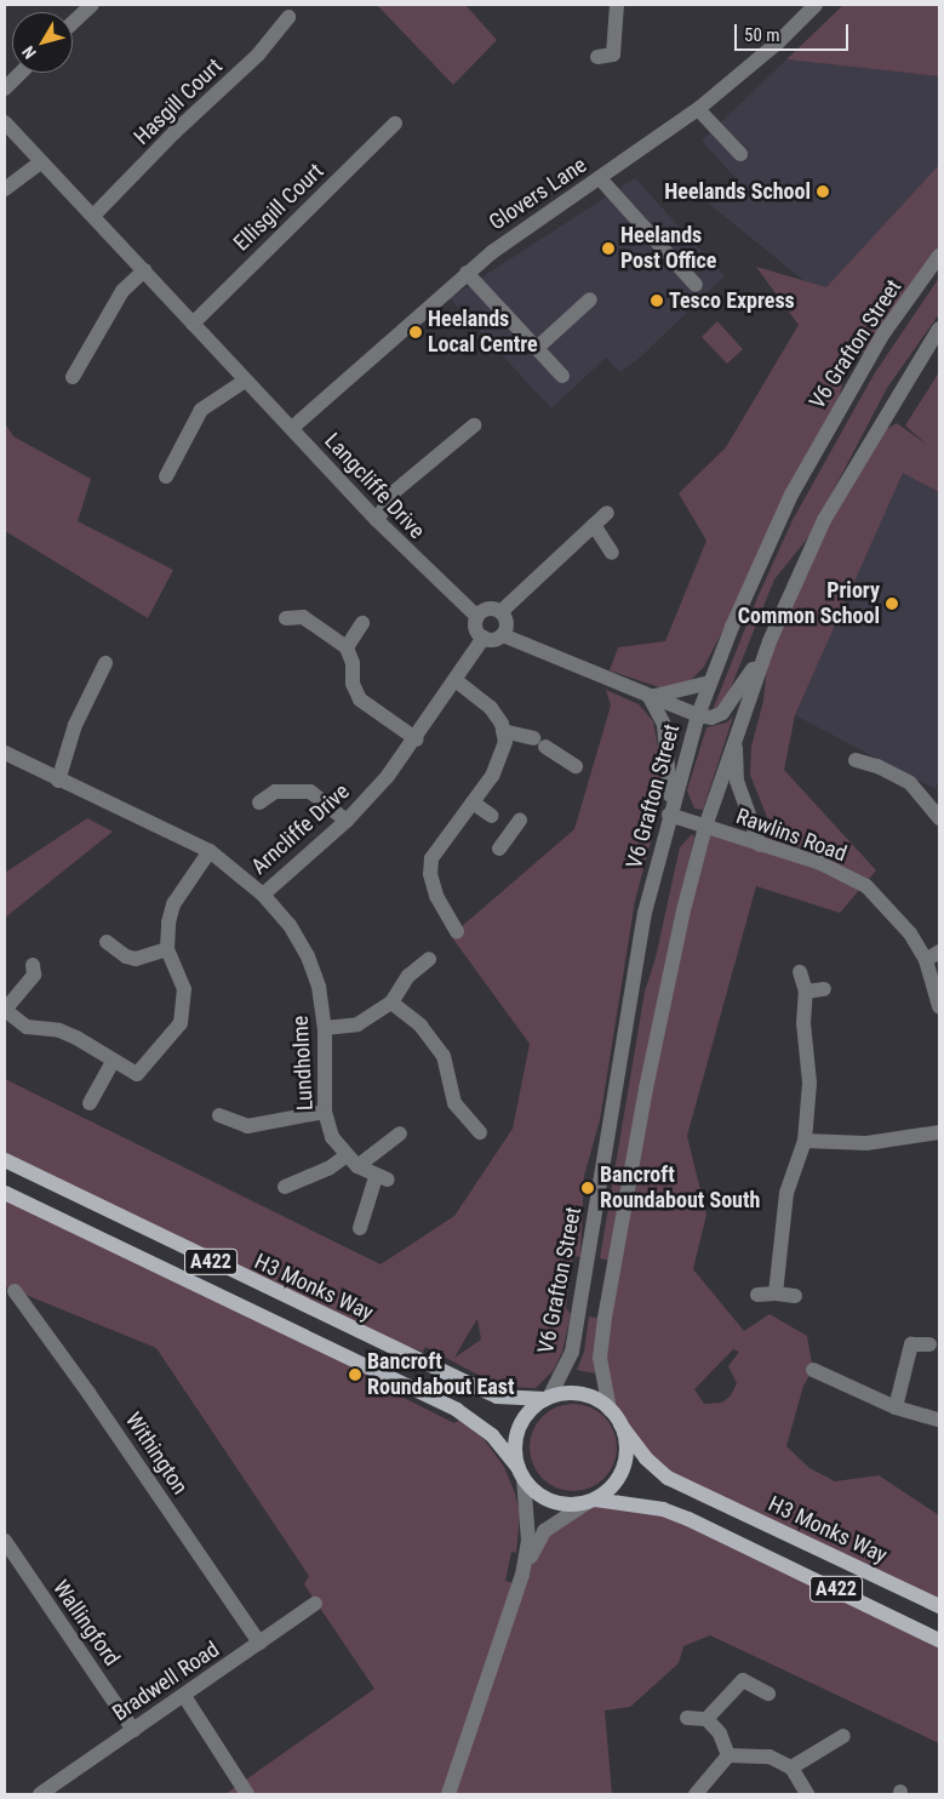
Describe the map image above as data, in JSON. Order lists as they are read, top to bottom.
{
  "streets": {
    "main road": ["A422", "H3 Monks Way"],
    "street": [
      "Hasgill Court",
      "Glovers Lane",
      "Ellisgill Court",
      "V6 Grafton Street",
      "Langcliffe Drive",
      "Arncliffe Drive",
      "Rawlins Road",
      "Lundholme",
      "Withington",
      "Wallingford",
      "Bradwell Road"
    ]
  },
  "crossings": [
    ["Hasgill Court", "Langcliffe Drive"],
    ["Glovers Lane", "Langcliffe Drive"],
    ["Ellisgill Court", "Langcliffe Drive"],
    ["V6 Grafton Street", "Rawlins Road"],
    ["V6 Grafton Street", "A422"],
    ["V6 Grafton Street", "H3 Monks Way"],
    ["Langcliffe Drive", "Arncliffe Drive"],
    ["Arncliffe Drive", "Lundholme"],
    ["A422", "H3 Monks Way"],
    ["Withington", "Bradwell Road"],
    ["Wallingford", "Bradwell Road"]
  ],
  "places": [
    "Heelands School",
    "Heelands Post Office",
    "Tesco Express",
    "Heelands Local Centre",
    "Priory Common School",
    "Bancroft Roundabout South",
    "Bancroft Roundabout East"
  ],
  "scale_bar": "50 m",
  "north": "bottom left"
}
